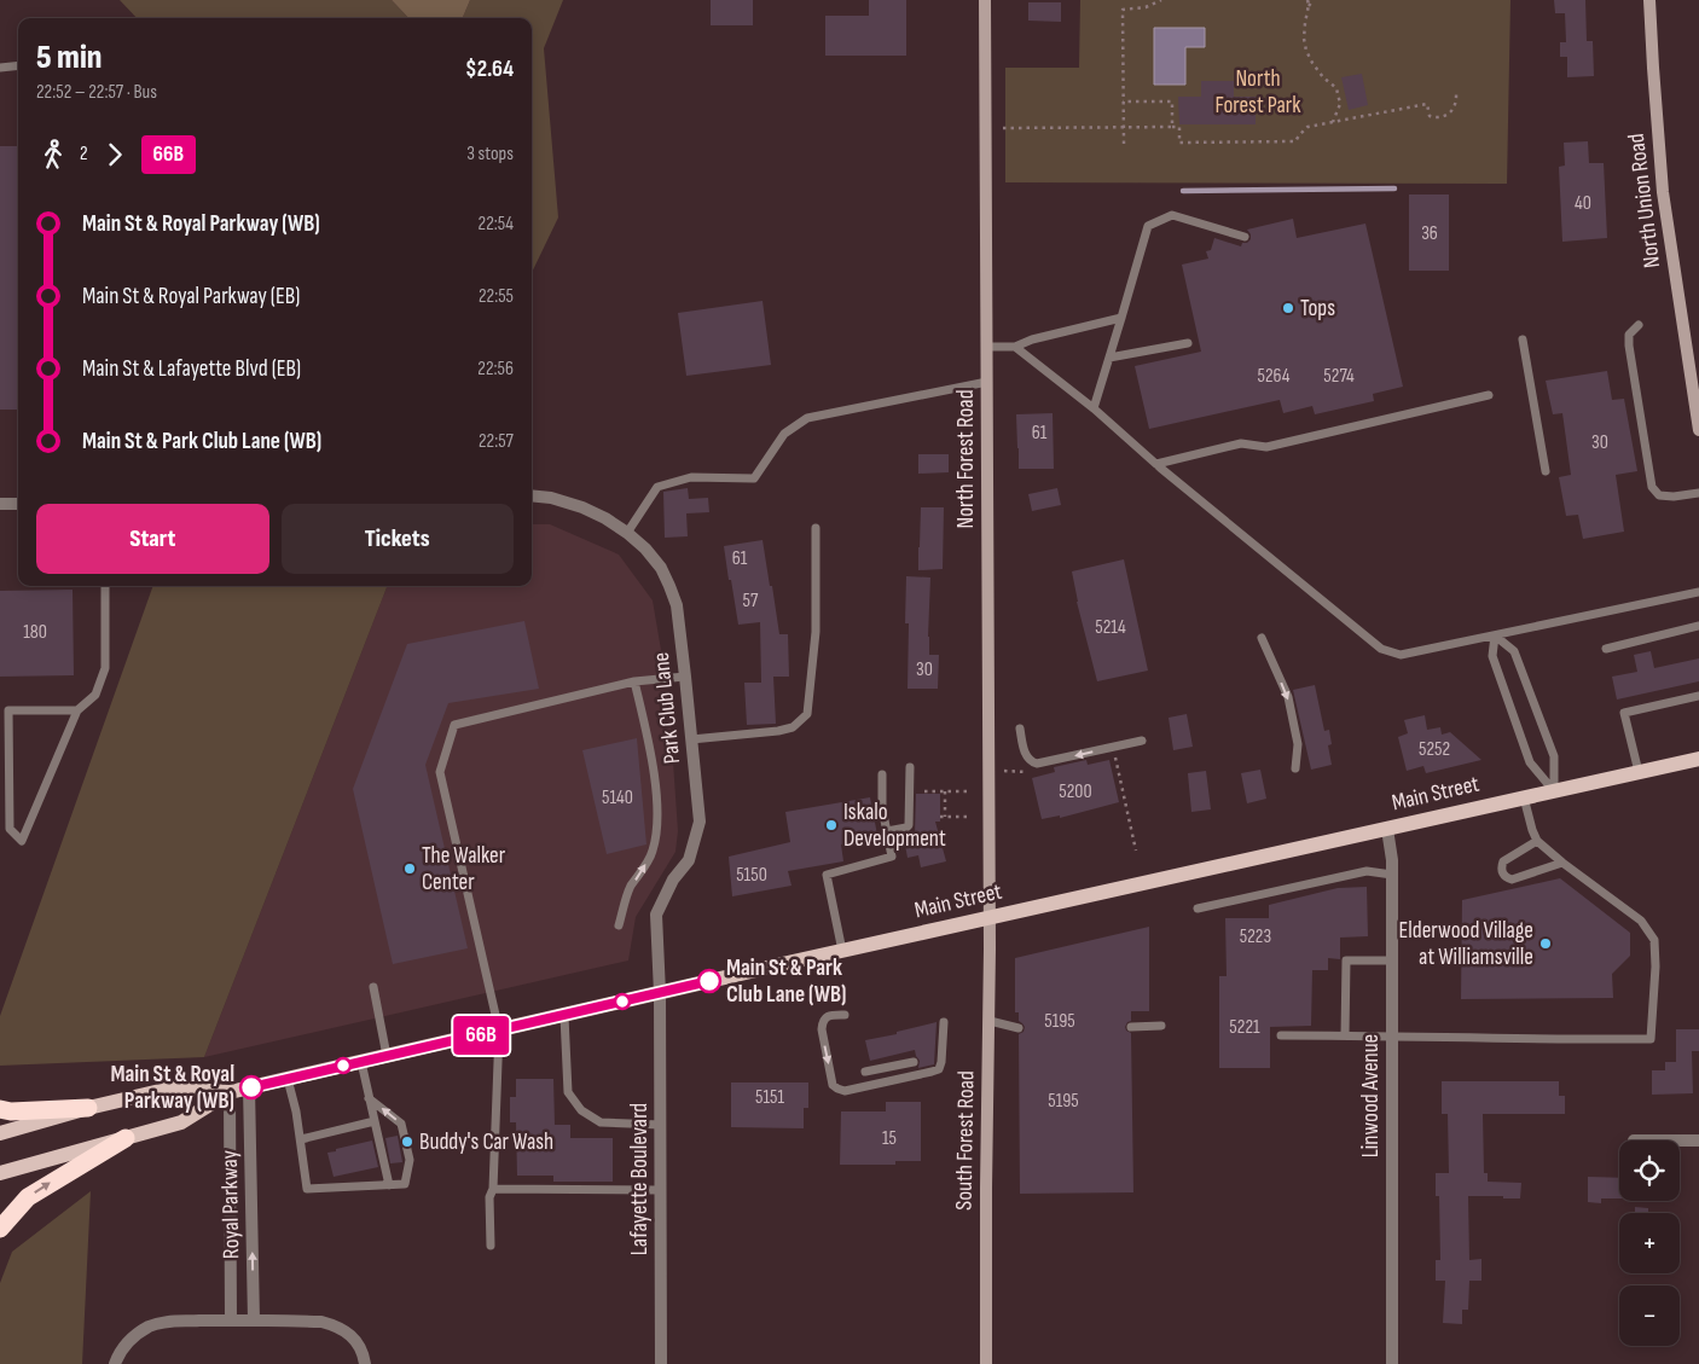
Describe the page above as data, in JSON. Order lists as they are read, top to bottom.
{
  "streets": {
    "main road": ["Main Street"],
    "street": [
      "North Union Road",
      "North Forest Road",
      "Park Club Lane",
      "Linwood Avenue",
      "South Forest Road",
      "Lafayette Boulevard",
      "Royal Parkway"
    ]
  },
  "crossings": [
    ["North Forest Road", "Main Street"],
    ["North Forest Road", "South Forest Road"],
    ["Park Club Lane", "Main Street"],
    ["Park Club Lane", "Lafayette Boulevard"],
    ["Main Street", "Linwood Avenue"],
    ["Main Street", "South Forest Road"],
    ["Main Street", "Lafayette Boulevard"],
    ["Main Street", "Royal Parkway"]
  ],
  "parks": ["North Forest Park"],
  "places": [
    "Tops",
    "Iskalo Development",
    "The Walker Center",
    "Elderwood Village at Williamsville",
    "Main St & Park Club Lane (WB)",
    "Main St & Royal Parkway (WB)",
    "Buddy's Car Wash"
  ],
  "lines": ["bus line 66B"],
  "house_numbers": [
    "40",
    "36",
    "5264",
    "5274",
    "61",
    "30",
    "61",
    "57",
    "5214",
    "180",
    "30",
    "5252",
    "5200",
    "5140",
    "5150",
    "5223",
    "5195",
    "5221",
    "5151",
    "5195",
    "15"
  ],
  "page": {
    "on_map": "66B",
    "heading": ["5 min", "22:52 – 22:57 · Bus", "$2.64"],
    "legs": ["2", "66B", "3 stops"],
    "list": [
      {
        "name": "Main St & Royal Parkway (WB)",
        "value": "22:54"
      },
      {
        "name": "Main St & Royal Parkway (EB)",
        "value": "22:55"
      },
      {
        "name": "Main St & Lafayette Blvd (EB)",
        "value": "22:56"
      },
      {
        "name": "Main St & Park Club Lane (WB)",
        "value": "22:57"
      }
    ],
    "buttons": ["Start", "Tickets"],
    "map_buttons": ["+", "−"]
  }
}
